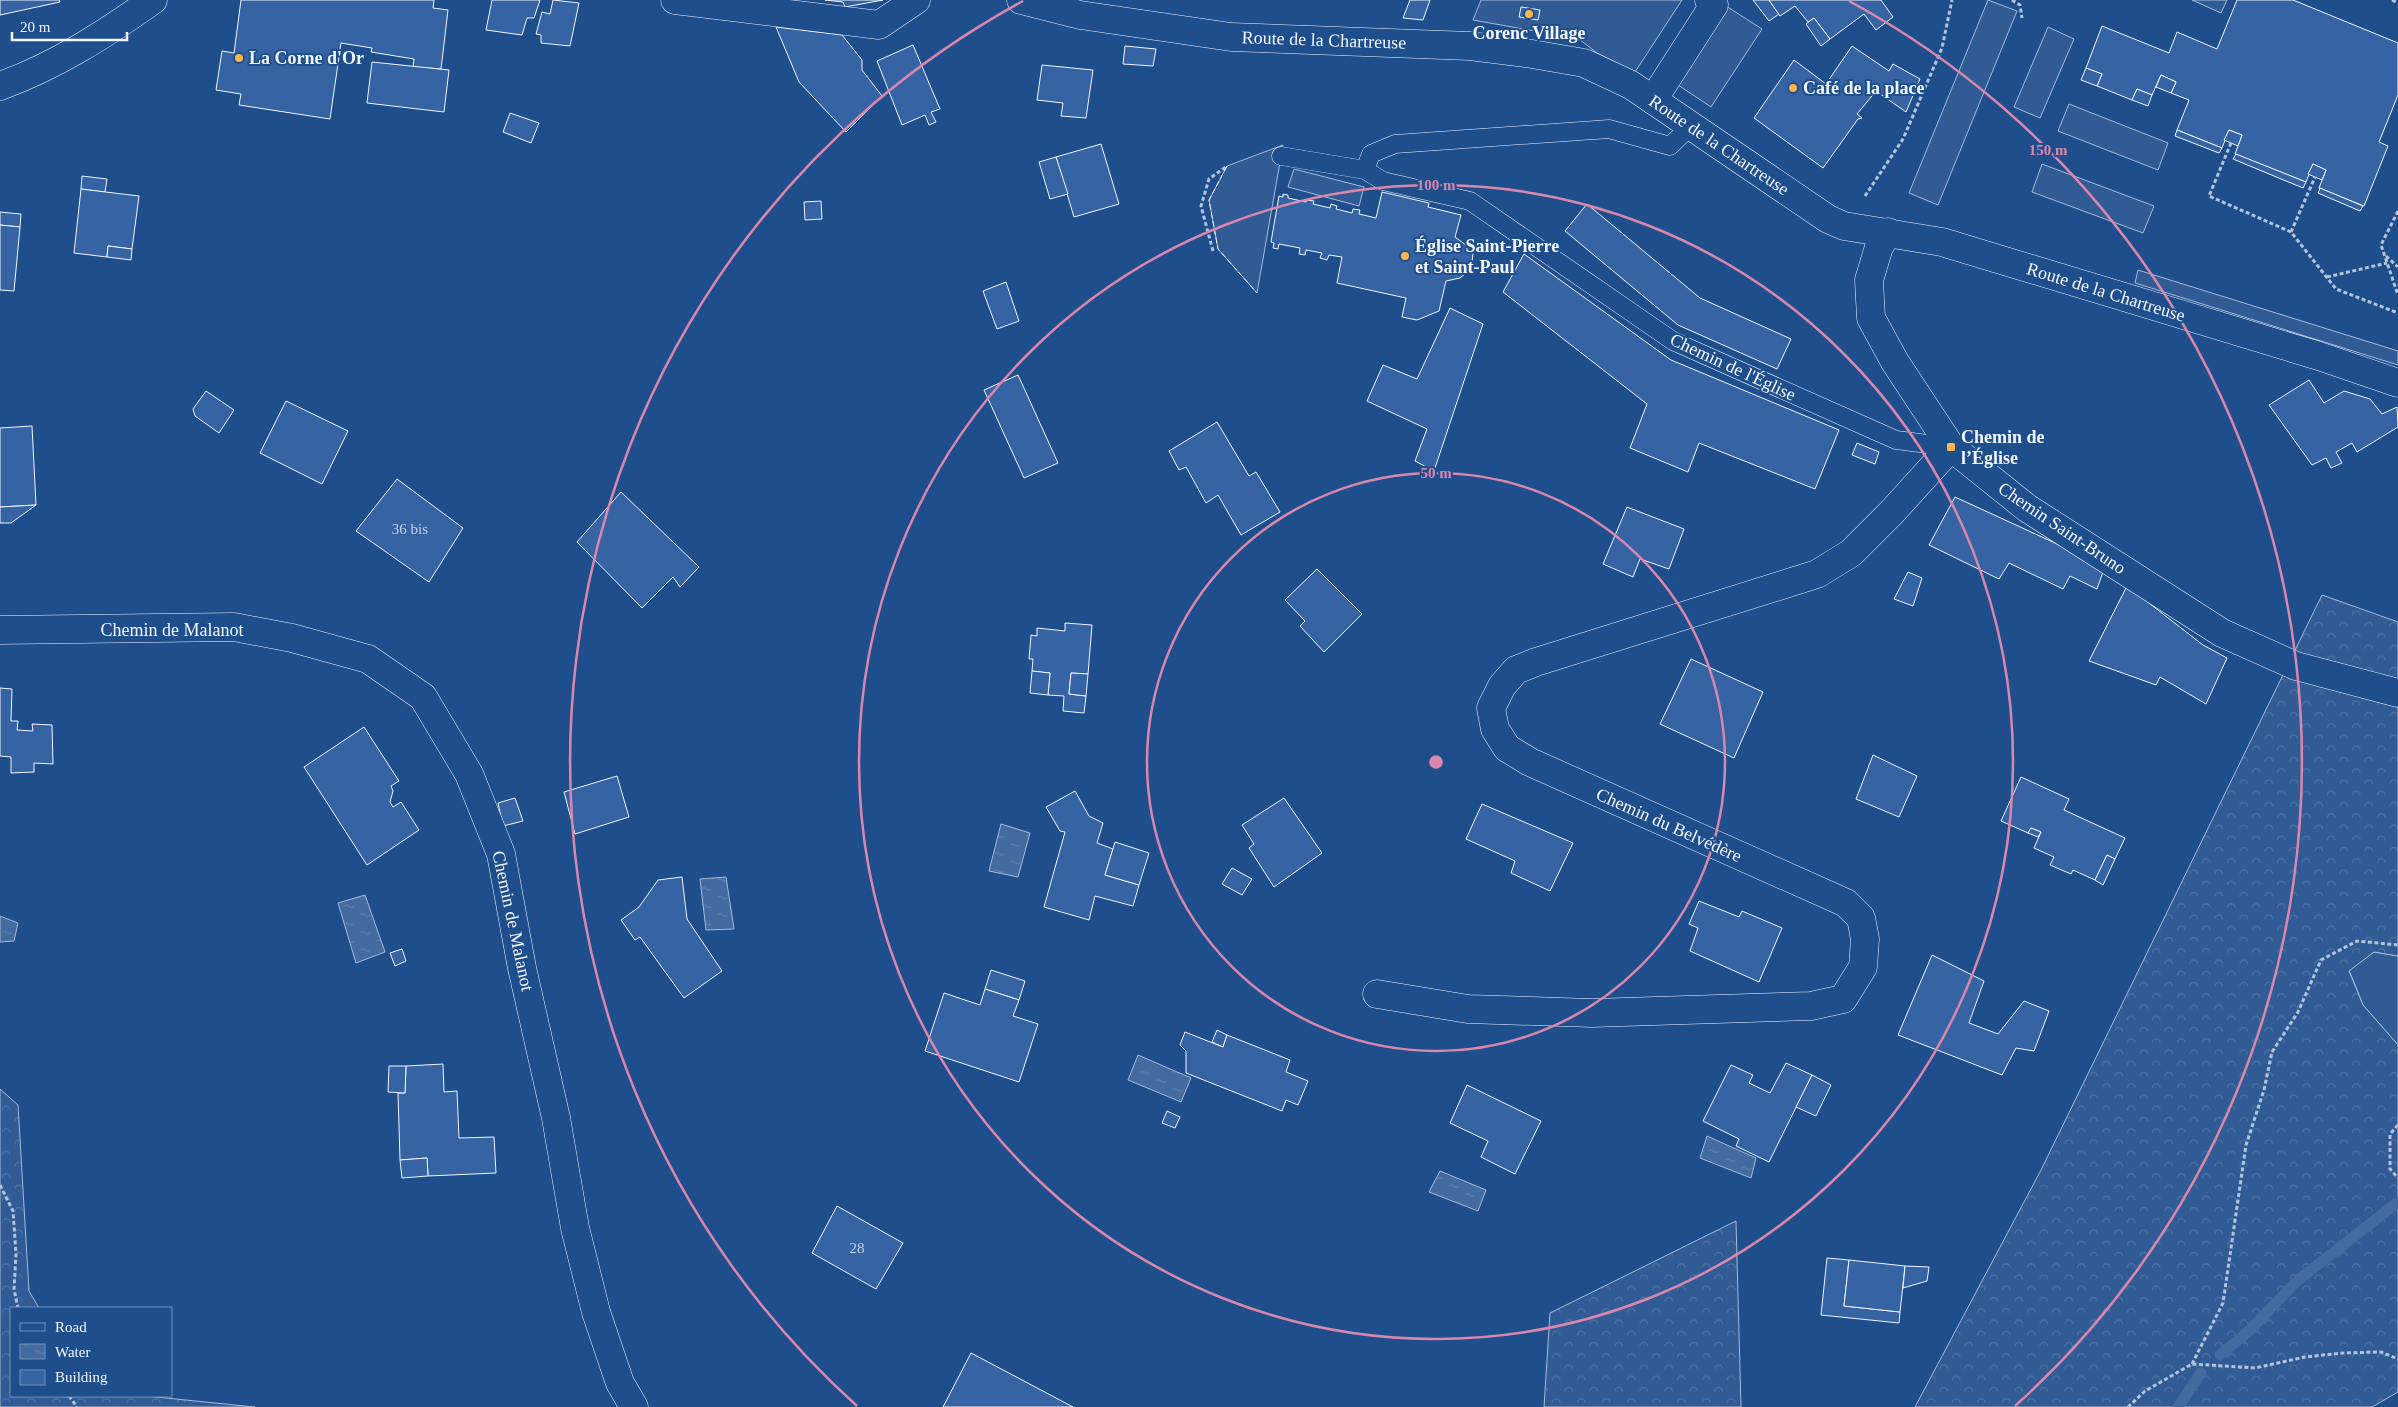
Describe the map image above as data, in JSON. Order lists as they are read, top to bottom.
{
  "streets": {
    "street": [
      "Route de la Chartreuse",
      "Chemin Saint-Bruno",
      "Chemin de Malanot",
      "Chemin du Belvédère"
    ],
    "lane": ["Chemin de l'Église"]
  },
  "crossings": [
    ["Route de la Chartreuse", "Chemin Saint-Bruno"],
    ["Chemin de l'Église", "Chemin Saint-Bruno"],
    ["Chemin de l'Église", "Chemin du Belvédère"],
    ["Chemin Saint-Bruno", "Chemin du Belvédère"]
  ],
  "places": {
    "other": [
      "Corenc Village",
      "La Corne d'Or",
      "Café de la place",
      "Église Saint-Pierre et Saint-Paul"
    ],
    "transit": ["Chemin de l’Église"]
  },
  "house_numbers": ["36 bis", "28"],
  "legend": ["Road", "Water", "Building"],
  "scale_bar": "20 m",
  "rings": ["150 m", "100 m", "50 m"]
}
